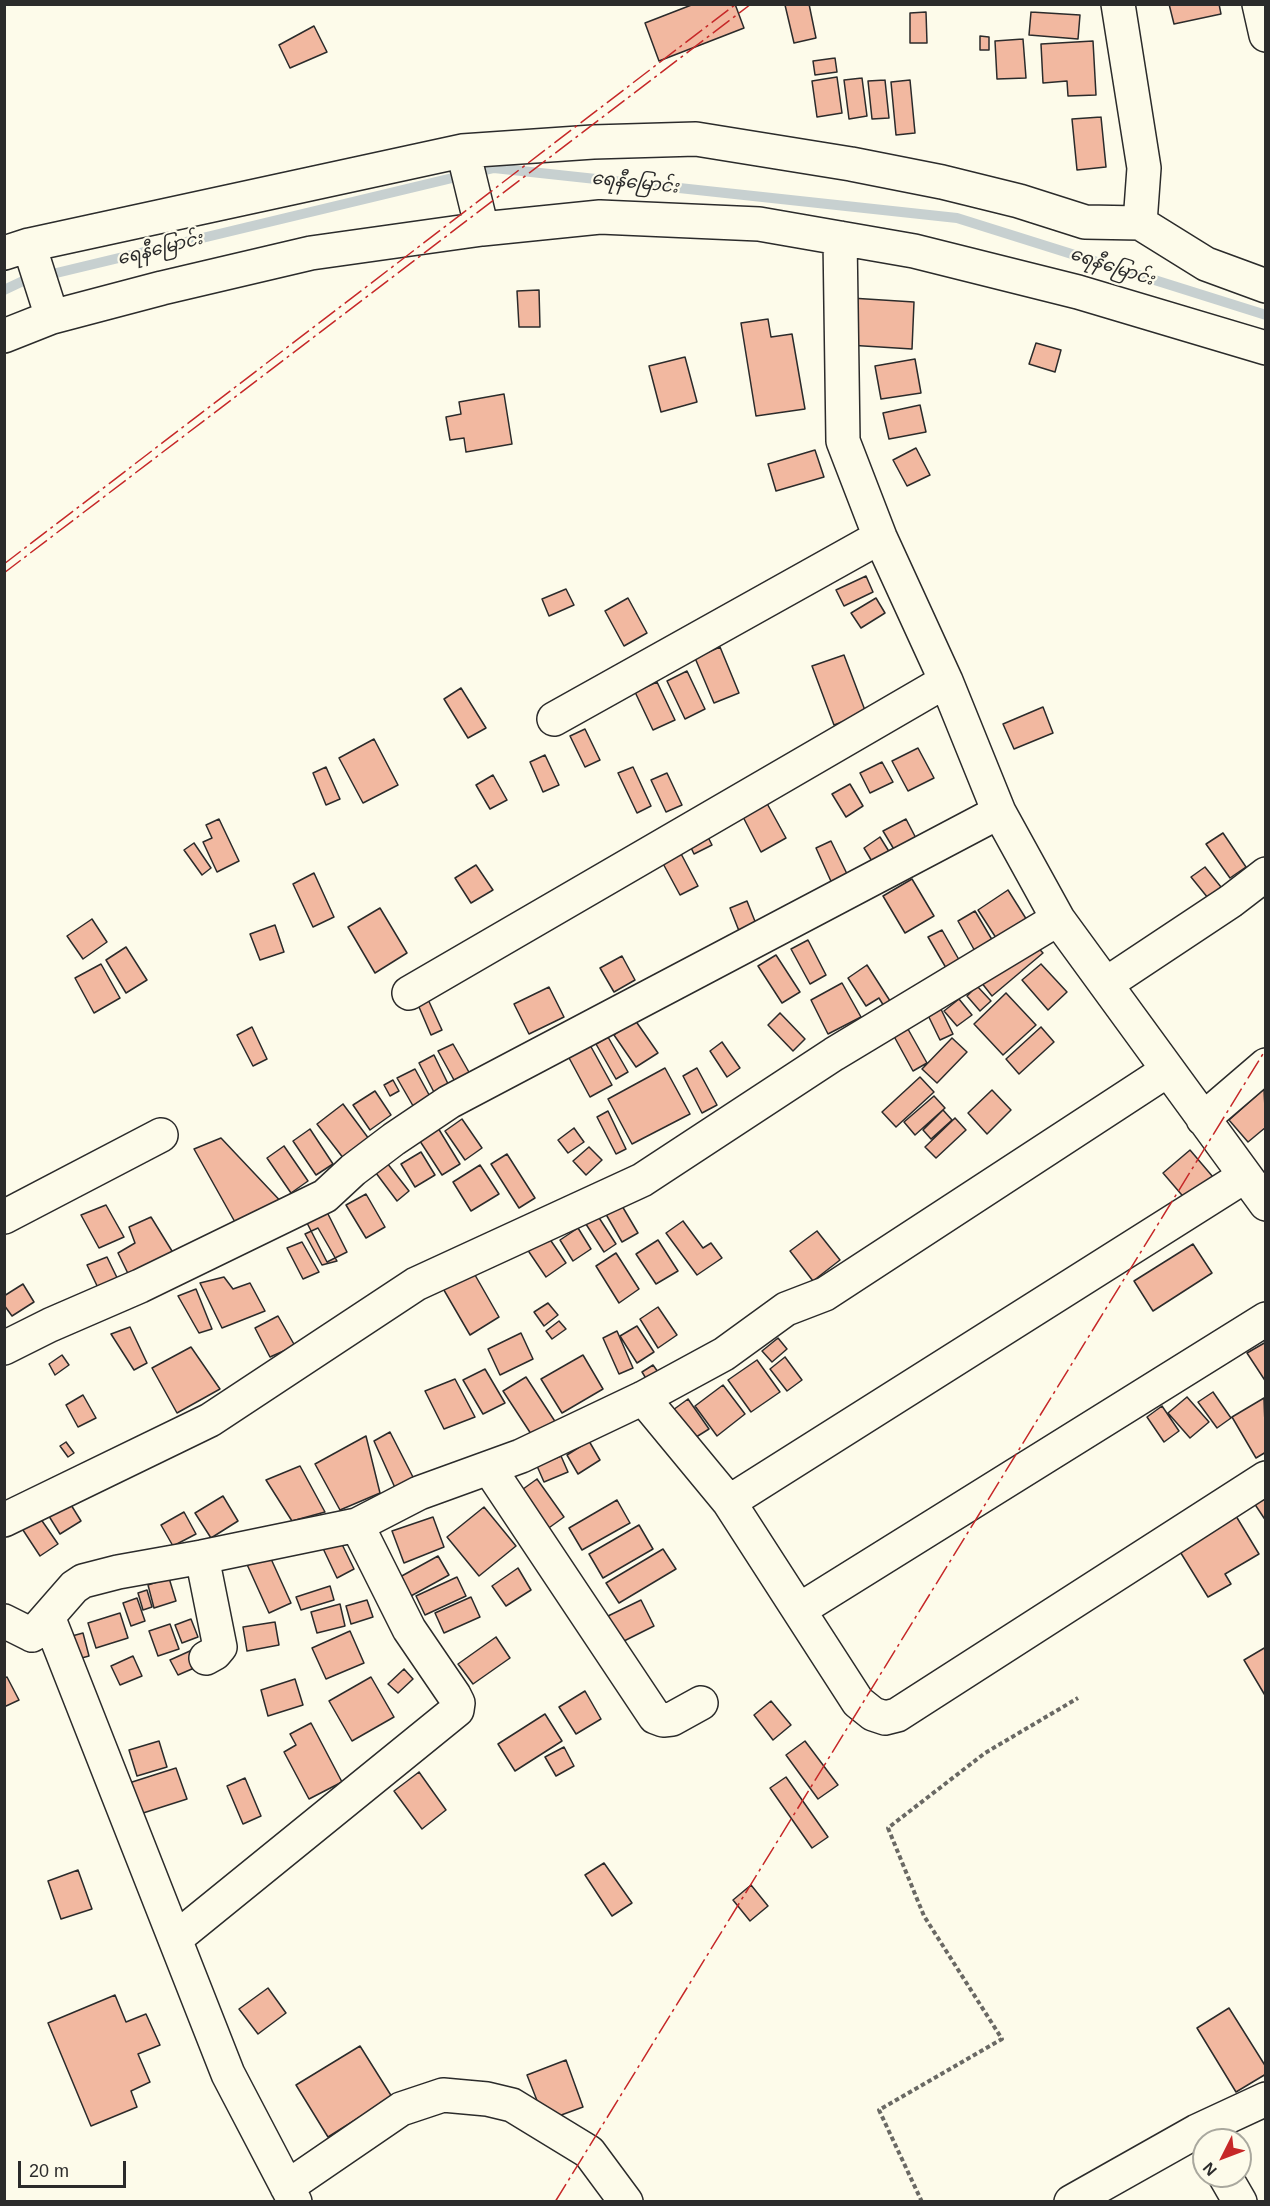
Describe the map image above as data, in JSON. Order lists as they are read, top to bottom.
{
  "water": ["ရေနီမြောင်း"],
  "scale_bar": "20 m",
  "north": "bottom left"
}
